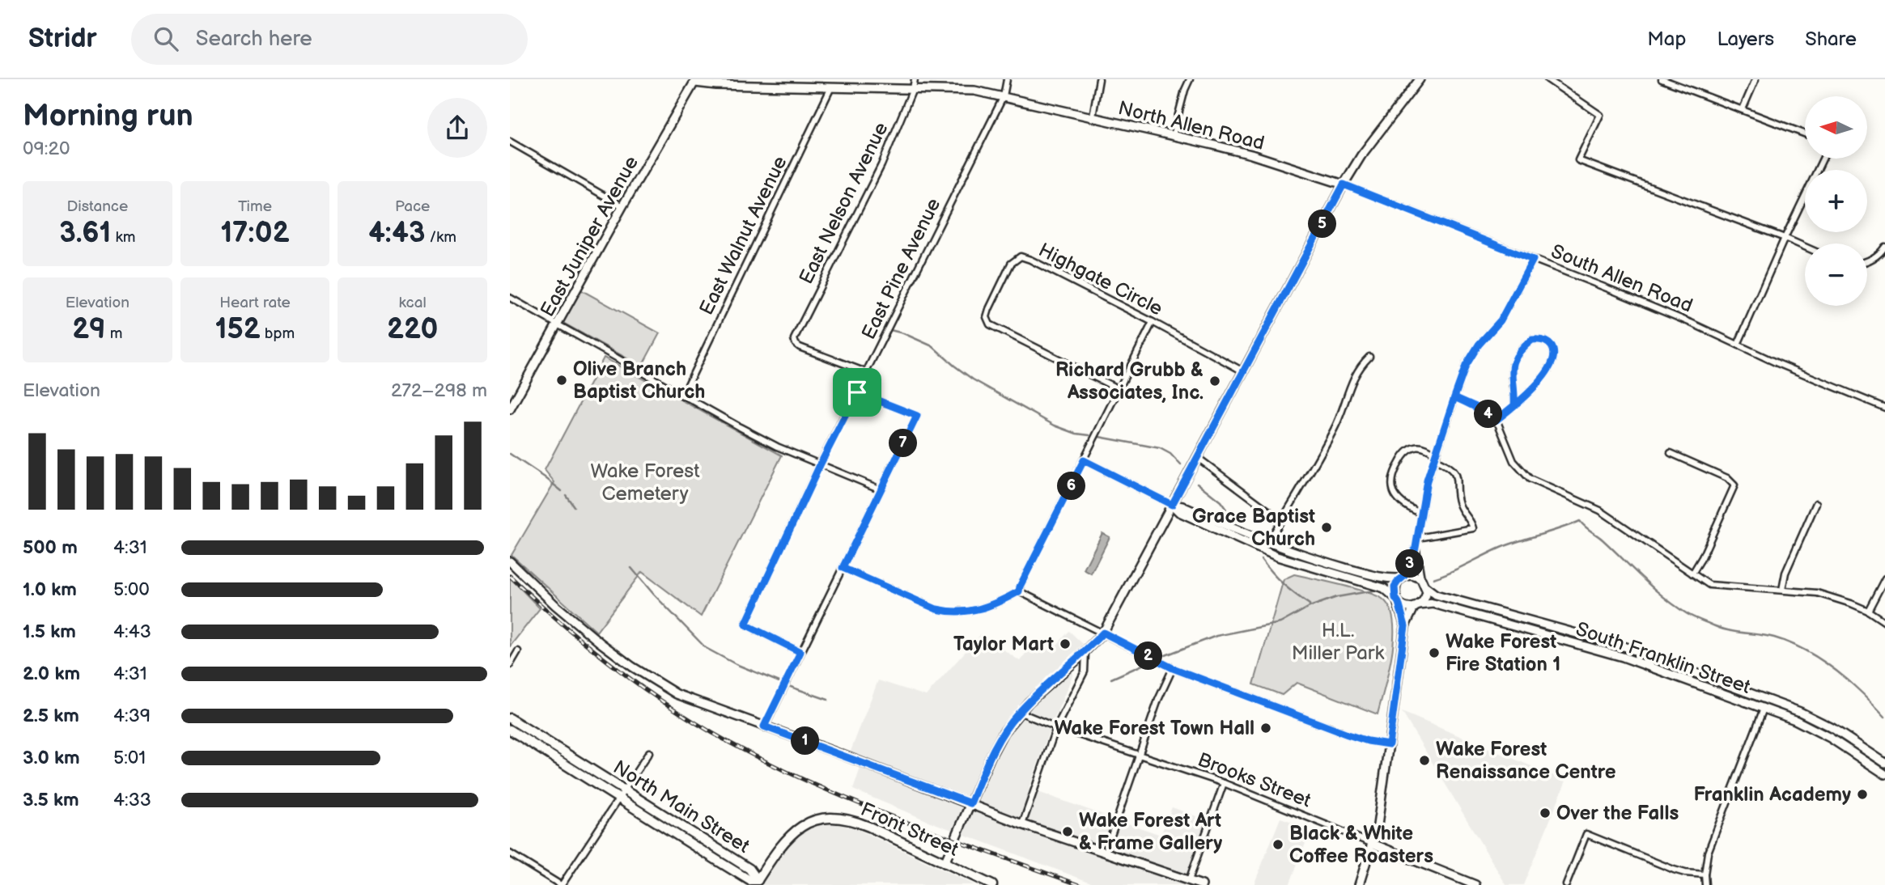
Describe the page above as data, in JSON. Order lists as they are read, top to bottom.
{
  "streets": {
    "main road": ["North Main Street", "Front Street"],
    "street": [
      "North Allen Road",
      "East Nelson Avenue",
      "East Walnut Avenue",
      "East Juniper Avenue",
      "East Pine Avenue",
      "South Allen Road",
      "Highgate Circle",
      "South Franklin Street",
      "Brooks Street"
    ]
  },
  "crossings": [
    ["North Allen Road", "East Nelson Avenue"],
    ["North Allen Road", "East Walnut Avenue"],
    ["North Allen Road", "East Juniper Avenue"],
    ["North Allen Road", "East Pine Avenue"],
    ["North Allen Road", "South Allen Road"],
    ["East Nelson Avenue", "East Pine Avenue"],
    ["North Main Street", "Front Street"]
  ],
  "parks": ["Wake Forest Cemetery", "H.L. Miller Park"],
  "places": [
    "Olive Branch Baptist Church",
    "Richard Grubb & Associates, Inc.",
    "Grace Baptist Church",
    "Taylor Mart",
    "Wake Forest Fire Station 1",
    "Wake Forest Town Hall",
    "Wake Forest Renaissance Centre",
    "Franklin Academy",
    "Over the Falls",
    "Wake Forest Art & Frame Gallery",
    "Black & White Coffee Roasters"
  ],
  "north": "left",
  "page": {
    "header": "Stridr",
    "search": "Search here",
    "nav": ["Map", "Layers", "Share"],
    "heading": ["Morning run", "09:20"],
    "map_buttons": ["+", "−"],
    "stats": [
      ["Distance", "3.61 km"],
      ["Time", "17:02"],
      ["Pace", "4:43 /km"],
      ["Elevation", "29 m"],
      ["Heart rate", "152 bpm"],
      ["kcal", "220"]
    ],
    "pins": [
      "5",
      "4",
      "7",
      "6",
      "3",
      "2",
      "1"
    ],
    "chart": ["Elevation", "272–298 m"],
    "list": [
      {
        "name": "500 m",
        "note": "4:31"
      },
      {
        "name": "1.0 km",
        "note": "5:00"
      },
      {
        "name": "1.5 km",
        "note": "4:43"
      },
      {
        "name": "2.0 km",
        "note": "4:31"
      },
      {
        "name": "2.5 km",
        "note": "4:39"
      },
      {
        "name": "3.0 km",
        "note": "5:01"
      },
      {
        "name": "3.5 km",
        "note": "4:33"
      }
    ]
  }
}
